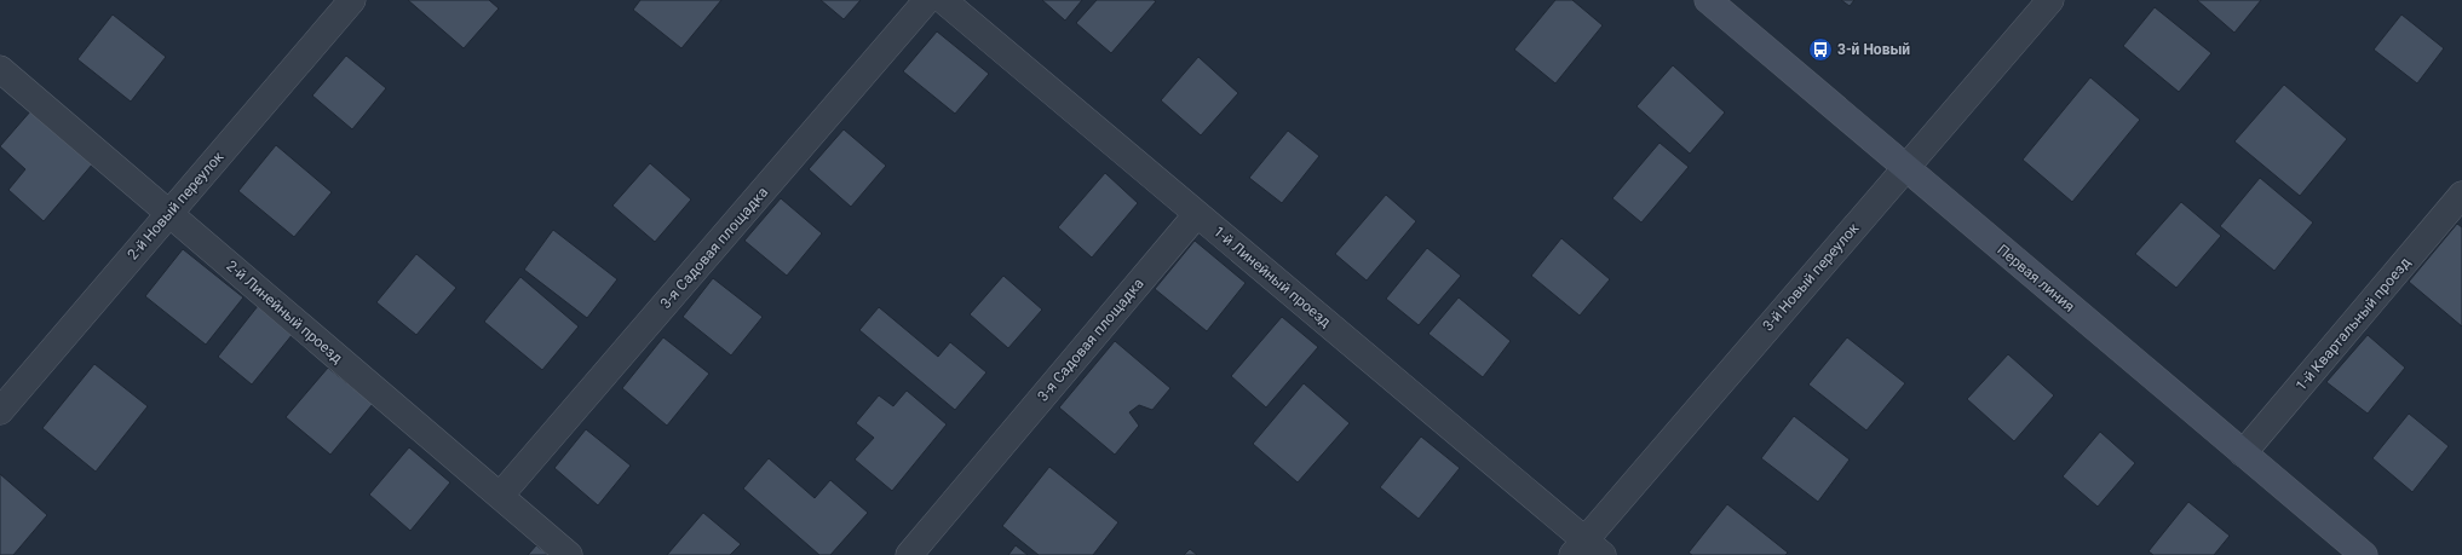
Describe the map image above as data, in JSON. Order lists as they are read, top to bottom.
{
  "streets": {
    "main road": ["Первая линия"],
    "street": [
      "2-й Новый переулок",
      "3-я Садовая площадка",
      "1-й Линейный проезд",
      "3-й Новый переулок",
      "2-й Линейный проезд",
      "1-й Квартальный проезд"
    ]
  },
  "crossings": [
    ["2-й Новый переулок", "2-й Линейный проезд"],
    ["3-я Садовая площадка", "1-й Линейный проезд"],
    ["3-я Садовая площадка", "2-й Линейный проезд"],
    ["1-й Линейный проезд", "3-й Новый переулок"],
    ["3-й Новый переулок", "Первая линия"],
    ["Первая линия", "1-й Квартальный проезд"]
  ],
  "places": {
    "bus stop": ["3-й Новый"]
  }
}
